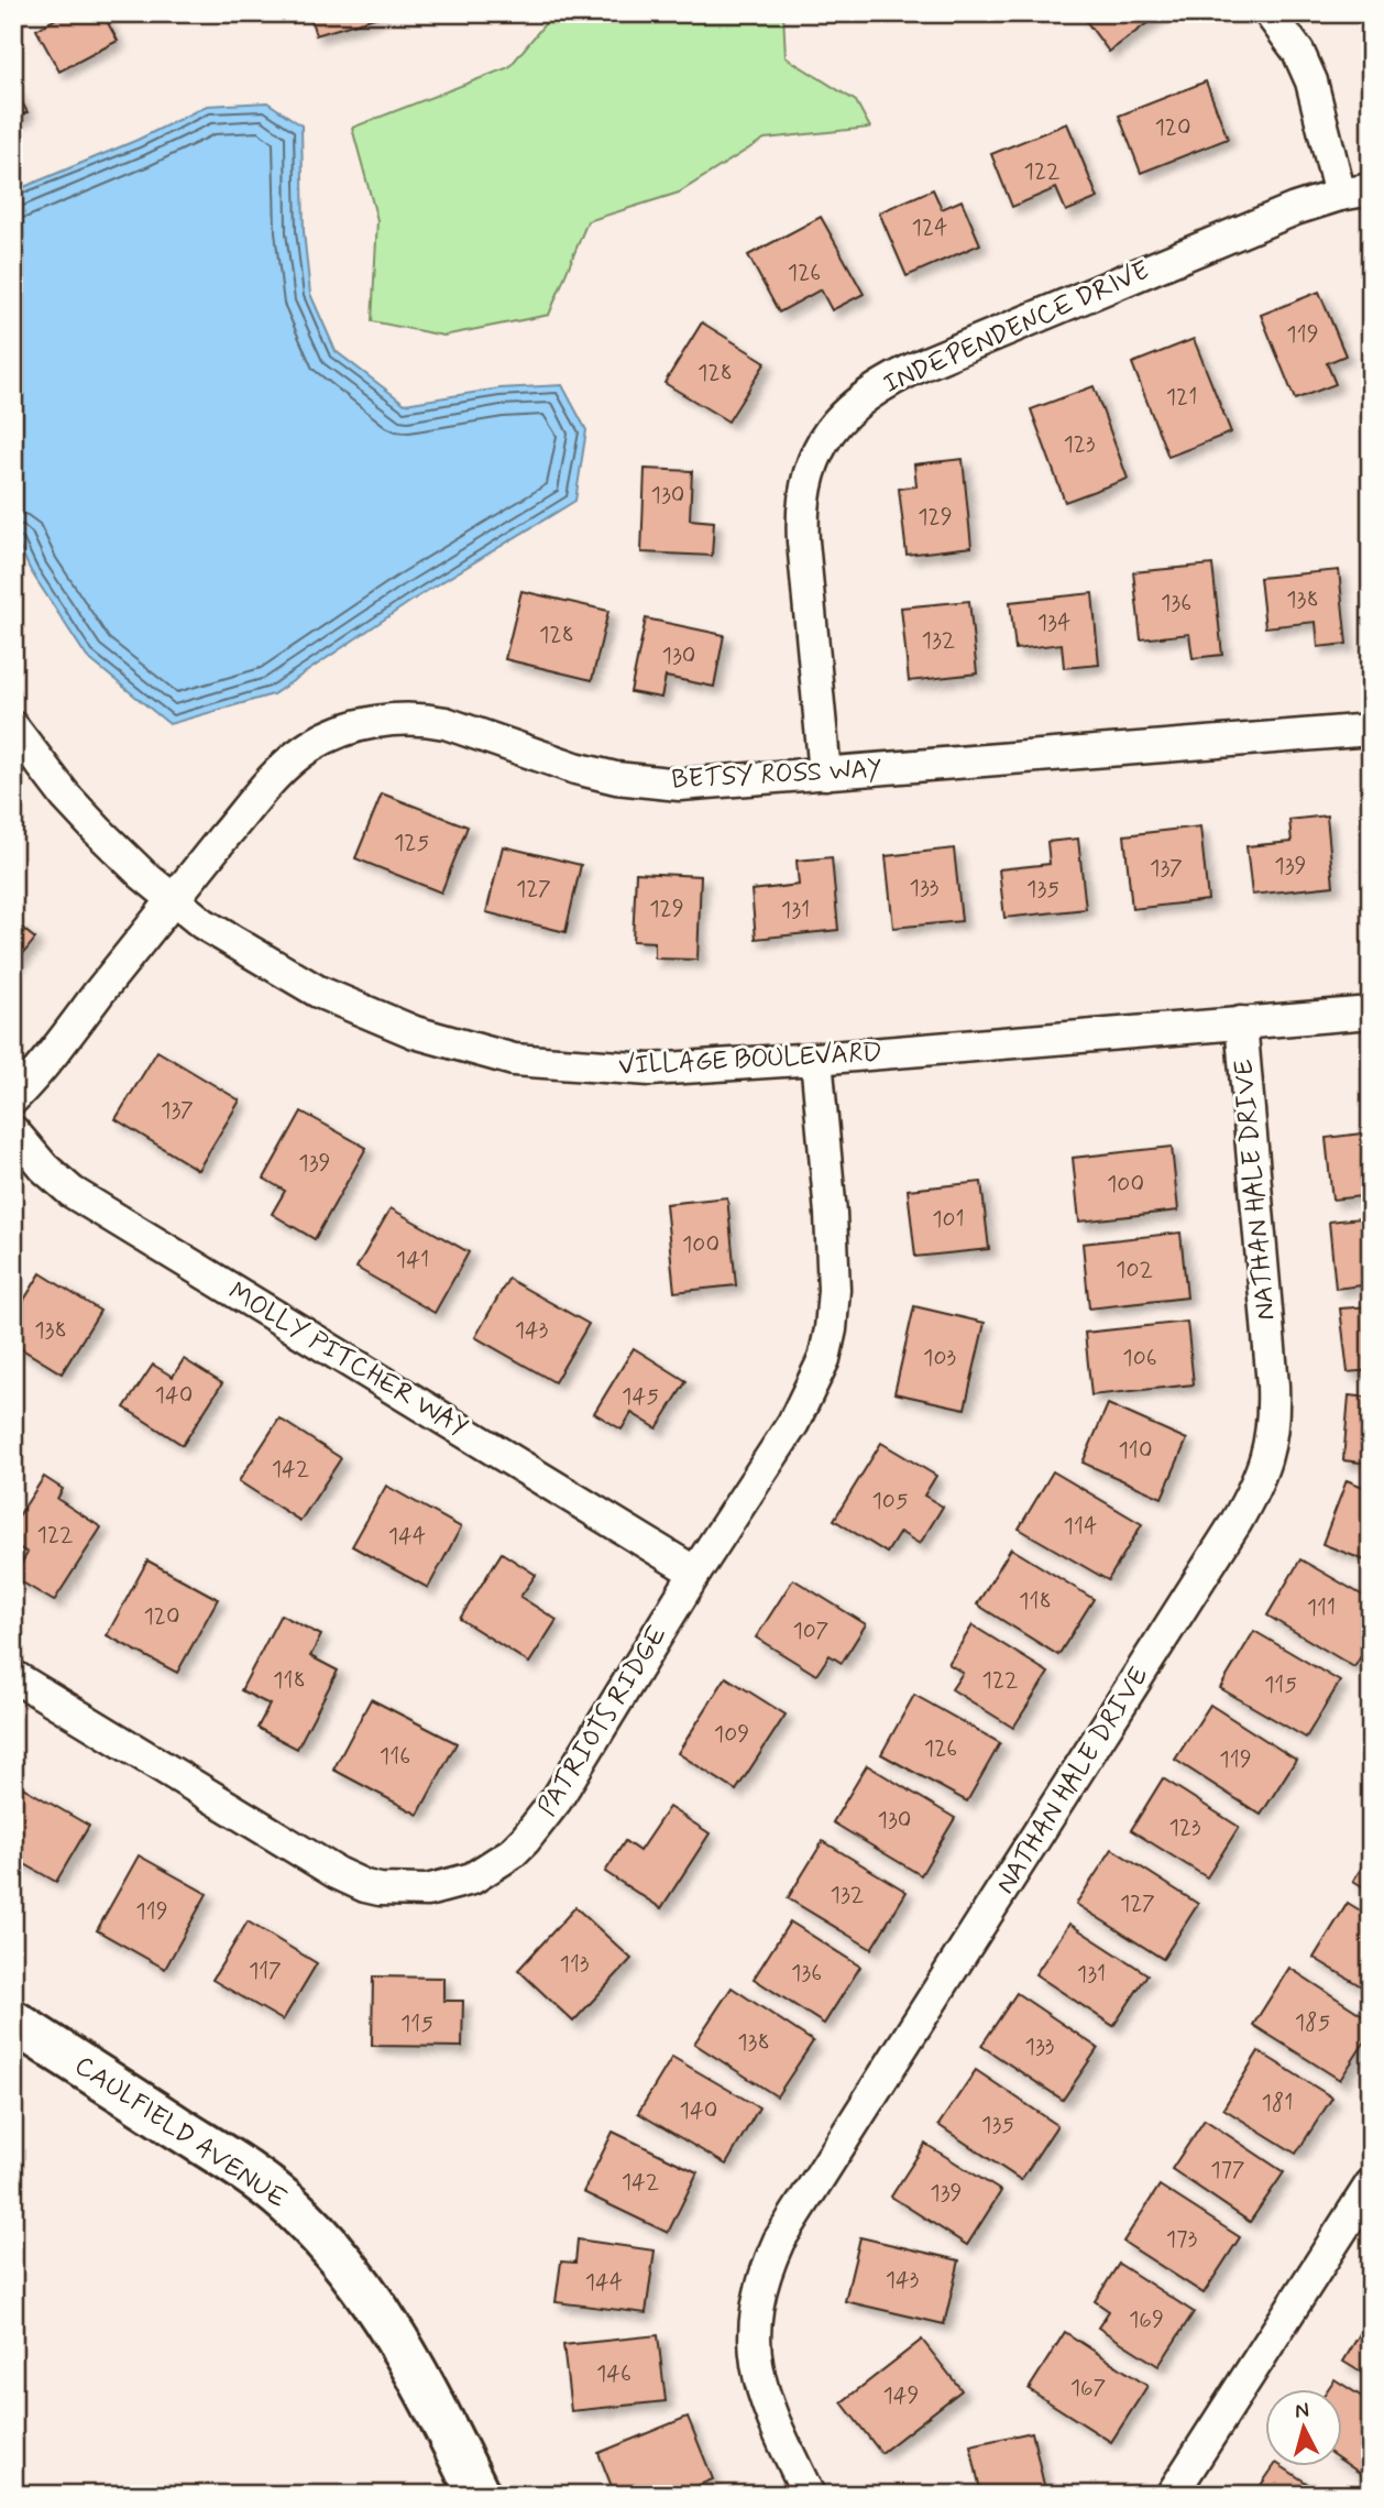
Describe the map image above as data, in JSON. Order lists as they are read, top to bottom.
{
  "streets": {
    "street": [
      "INDEPENDENCE DRIVE",
      "BETSY ROSS WAY",
      "VILLAGE BOULEVARD",
      "NATHAN HALE DRIVE",
      "MOLLY PITCHER WAY",
      "PATRIOTS RIDGE",
      "CAULFIELD AVENUE"
    ]
  },
  "crossings": [
    ["INDEPENDENCE DRIVE", "BETSY ROSS WAY"],
    ["BETSY ROSS WAY", "VILLAGE BOULEVARD"],
    ["VILLAGE BOULEVARD", "NATHAN HALE DRIVE"],
    ["VILLAGE BOULEVARD", "PATRIOTS RIDGE"],
    ["MOLLY PITCHER WAY", "PATRIOTS RIDGE"]
  ],
  "house_numbers": [
    "120",
    "122",
    "124",
    "126",
    "119",
    "128",
    "121",
    "123",
    "130",
    "129",
    "138",
    "136",
    "134",
    "128",
    "132",
    "130",
    "125",
    "139",
    "137",
    "133",
    "127",
    "135",
    "129",
    "131",
    "137",
    "139",
    "100",
    "101",
    "100",
    "141",
    "102",
    "138",
    "143",
    "103",
    "106",
    "140",
    "145",
    "110",
    "142",
    "105",
    "114",
    "122",
    "144",
    "118",
    "111",
    "120",
    "107",
    "118",
    "122",
    "115",
    "109",
    "126",
    "116",
    "119",
    "130",
    "123",
    "132",
    "127",
    "119",
    "113",
    "117",
    "136",
    "131",
    "185",
    "115",
    "138",
    "133",
    "181",
    "140",
    "135",
    "177",
    "142",
    "139",
    "173",
    "143",
    "144",
    "169",
    "146",
    "167",
    "149"
  ],
  "north": "top"
}
